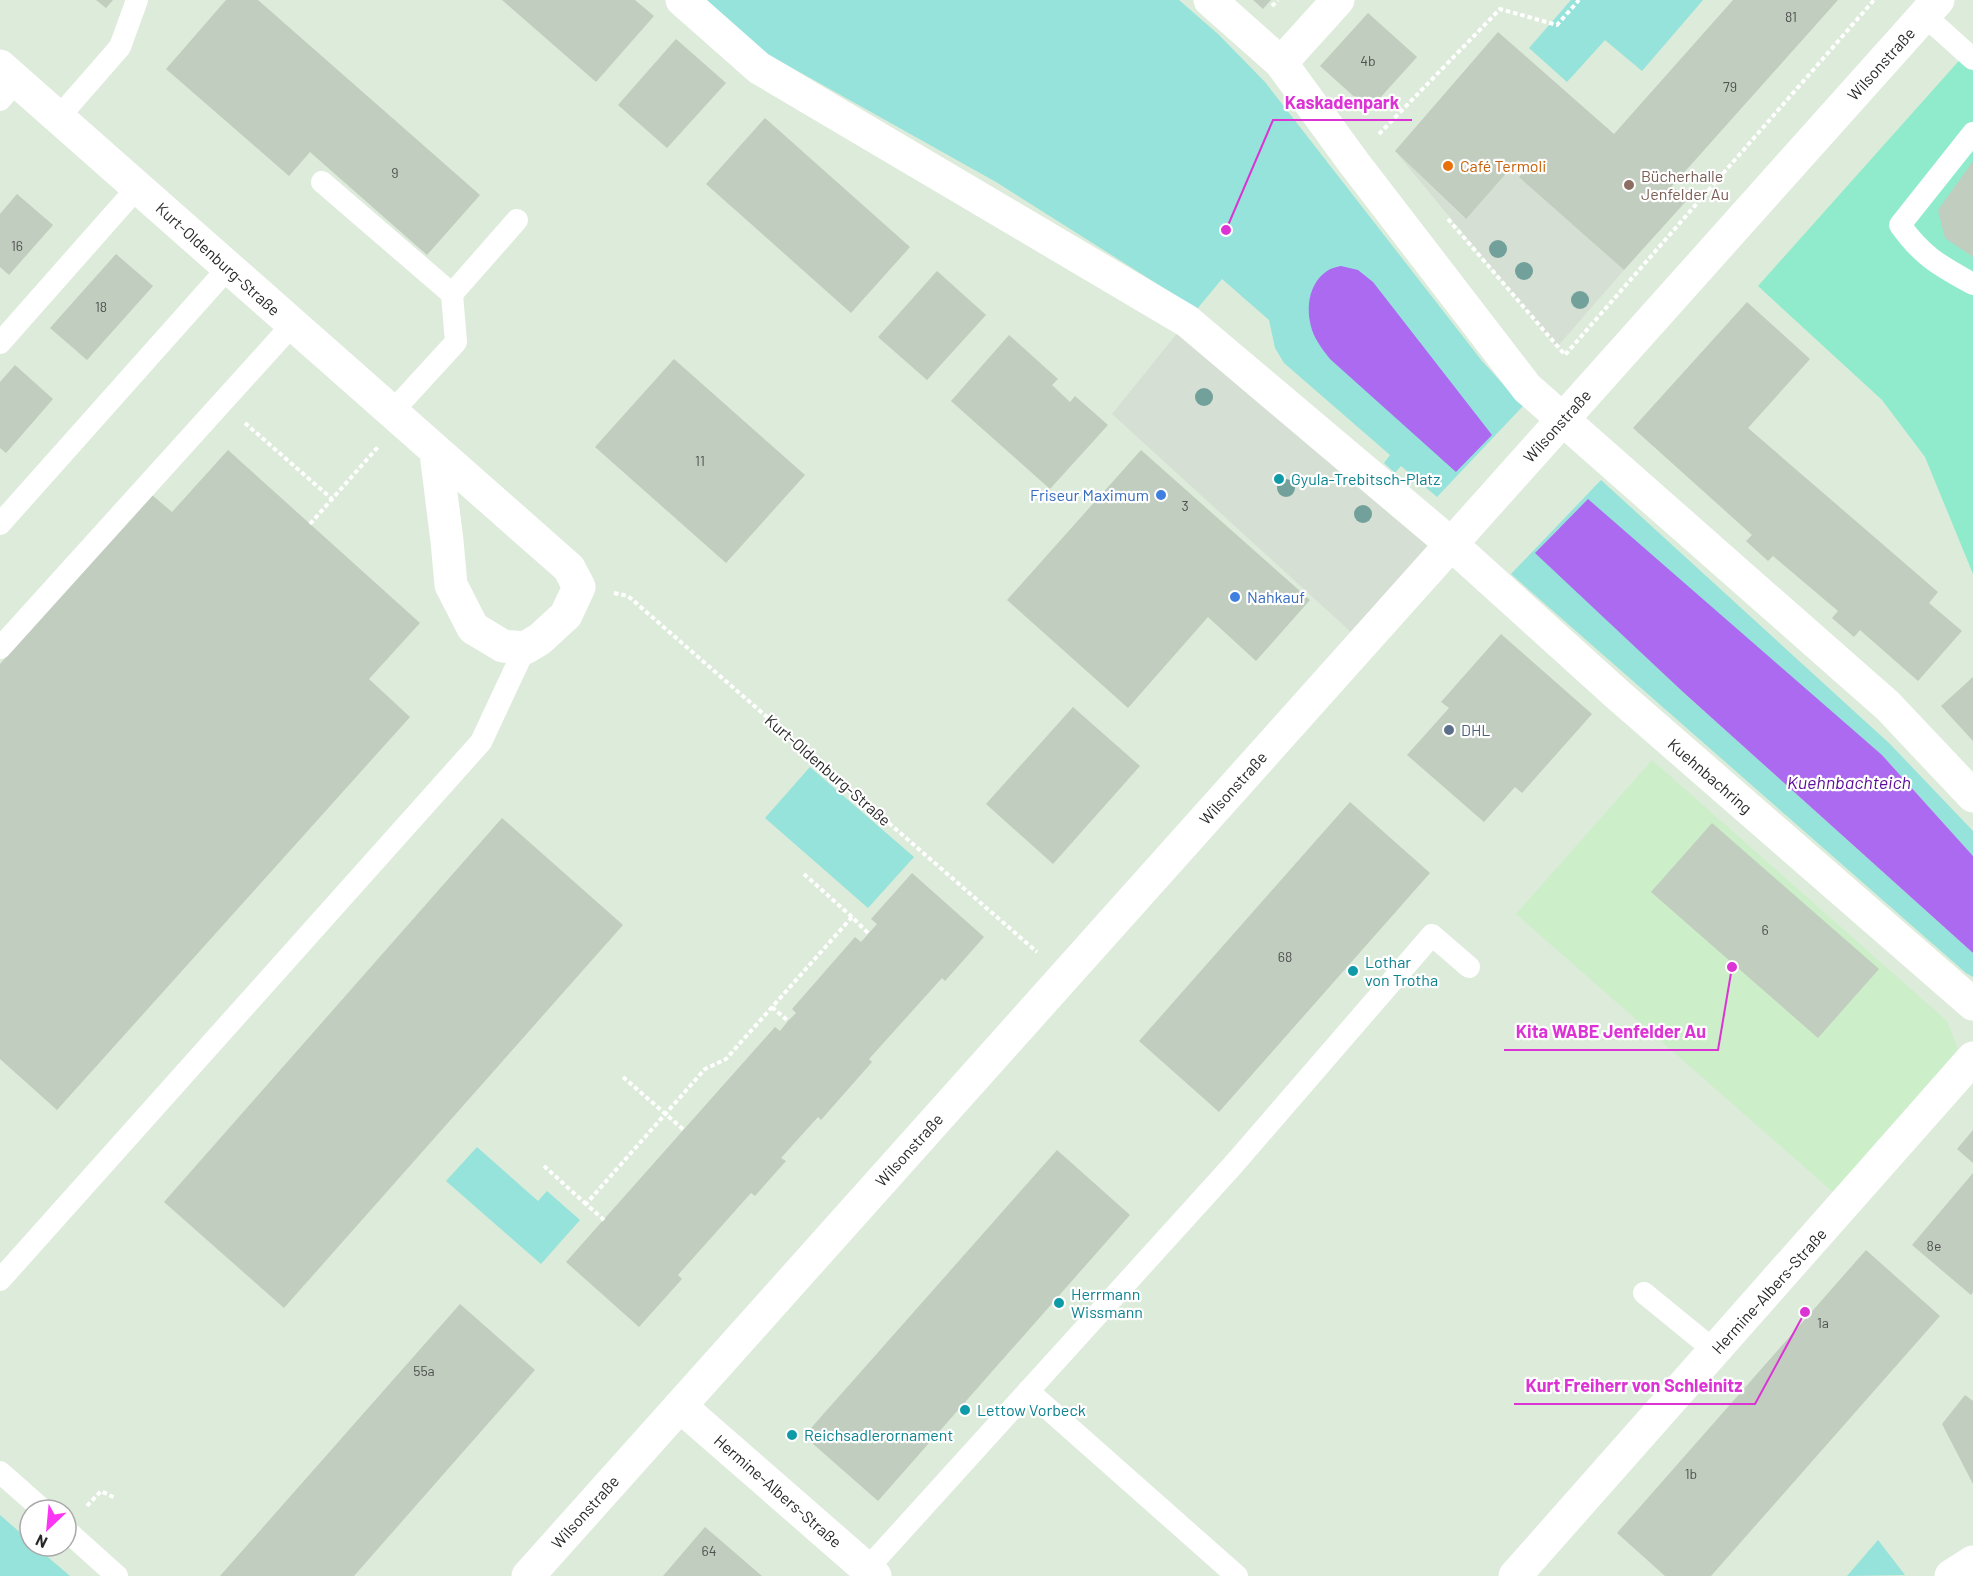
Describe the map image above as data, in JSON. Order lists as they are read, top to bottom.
{
  "streets": {
    "street": [
      "Wilsonstraße",
      "Kurt-Oldenburg-Straße",
      "Kuehnbachring",
      "Hermine-Albers-Straße"
    ]
  },
  "crossings": [
    ["Wilsonstraße", "Kurt-Oldenburg-Straße"],
    ["Wilsonstraße", "Kuehnbachring"],
    ["Wilsonstraße", "Hermine-Albers-Straße"]
  ],
  "water": ["Kuehnbachteich"],
  "places": [
    "Café Termoli",
    "Bücherhalle Jenfelder Au",
    "Kaskadenpark",
    "Gyula-Trebitsch-Platz",
    "Friseur Maximum",
    "Nahkauf",
    "DHL",
    "Kita WABE Jenfelder Au",
    "Lothar von Trotha",
    "Herrmann Wissmann",
    "Kurt Freiherr von Schleinitz",
    "Lettow Vorbeck",
    "Reichsadlerornament"
  ],
  "house_numbers": [
    "81",
    "4b",
    "79",
    "9",
    "16",
    "18",
    "11",
    "3",
    "6",
    "68",
    "8e",
    "1a",
    "55a",
    "1b",
    "64"
  ],
  "north": "bottom left"
}
